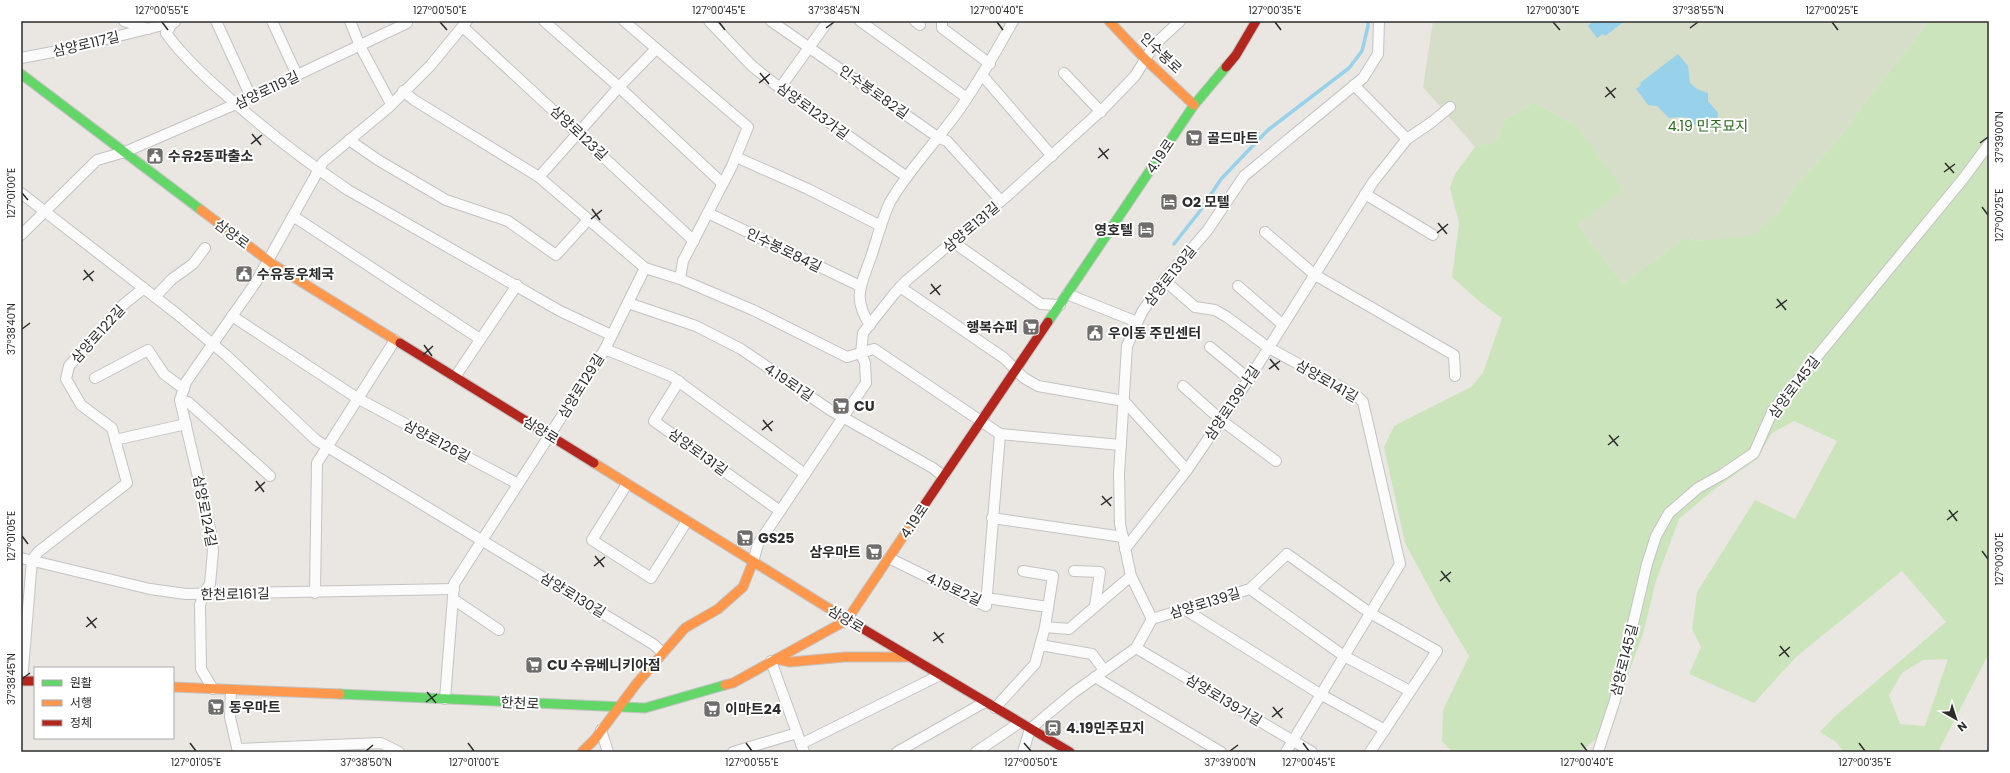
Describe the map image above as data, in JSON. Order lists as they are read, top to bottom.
{
  "streets": {
    "street": [
      "삼양로117길",
      "인수봉로",
      "삼양로119길",
      "인수봉로82길",
      "삼양로123가길",
      "삼양로123길",
      "4.19로",
      "삼양로131길",
      "삼양로",
      "인수봉로84길",
      "삼양로139길",
      "삼양로122길",
      "삼양로141길",
      "4.19로1길",
      "삼양로129길",
      "삼양로145길",
      "삼양로139나길",
      "삼양로126길",
      "삼양로124길",
      "4.19로2길",
      "한천로161길",
      "삼양로130길",
      "삼양로139가길",
      "한천로"
    ]
  },
  "crossings": [
    ["삼양로117길", "삼양로119길"],
    ["삼양로117길", "삼양로123길"],
    ["인수봉로", "4.19로"],
    ["인수봉로", "삼양로131길"],
    ["삼양로119길", "삼양로"],
    ["삼양로123길", "삼양로"],
    ["4.19로", "삼양로"],
    ["4.19로", "4.19로1길"],
    ["4.19로", "4.19로2길"],
    ["4.19로", "한천로"],
    ["삼양로131길", "삼양로"],
    ["삼양로131길", "4.19로1길"],
    ["삼양로", "삼양로139길"],
    ["삼양로", "삼양로129길"],
    ["삼양로", "한천로"],
    ["삼양로139길", "삼양로141길"],
    ["삼양로139길", "삼양로139나길"],
    ["삼양로139길", "삼양로139가길"],
    ["삼양로122길", "한천로161길"],
    ["삼양로141길", "삼양로139나길"],
    ["삼양로141길", "삼양로139가길"],
    ["4.19로1길", "삼양로129길"],
    ["삼양로124길", "한천로161길"],
    ["삼양로124길", "한천로"]
  ],
  "parks": ["4.19 민주묘지"],
  "places": {
    "supermarket": [
      "골드마트",
      "행복슈퍼",
      "CU",
      "GS25",
      "삼우마트",
      "CU 수유베니키아점",
      "동우마트",
      "이마트24"
    ],
    "public building": ["수유2동파출소", "수유동우체국", "우이동 주민센터"],
    "hotel": ["O2 모텔", "영호텔"],
    "station": ["4.19민주묘지"]
  },
  "legend": ["원활", "서행", "정체"],
  "north": "bottom right",
  "coordinates": [
    "127°00'55\"E",
    "127°00'50\"E",
    "127°00'45\"E",
    "37°38'45\"N",
    "127°00'40\"E",
    "127°00'35\"E",
    "127°00'30\"E",
    "37°38'55\"N",
    "127°00'25\"E",
    "37°39'00\"N",
    "127°01'00\"E",
    "37°38'40\"N",
    "127°01'05\"E",
    "37°38'50\"N"
  ]
}
